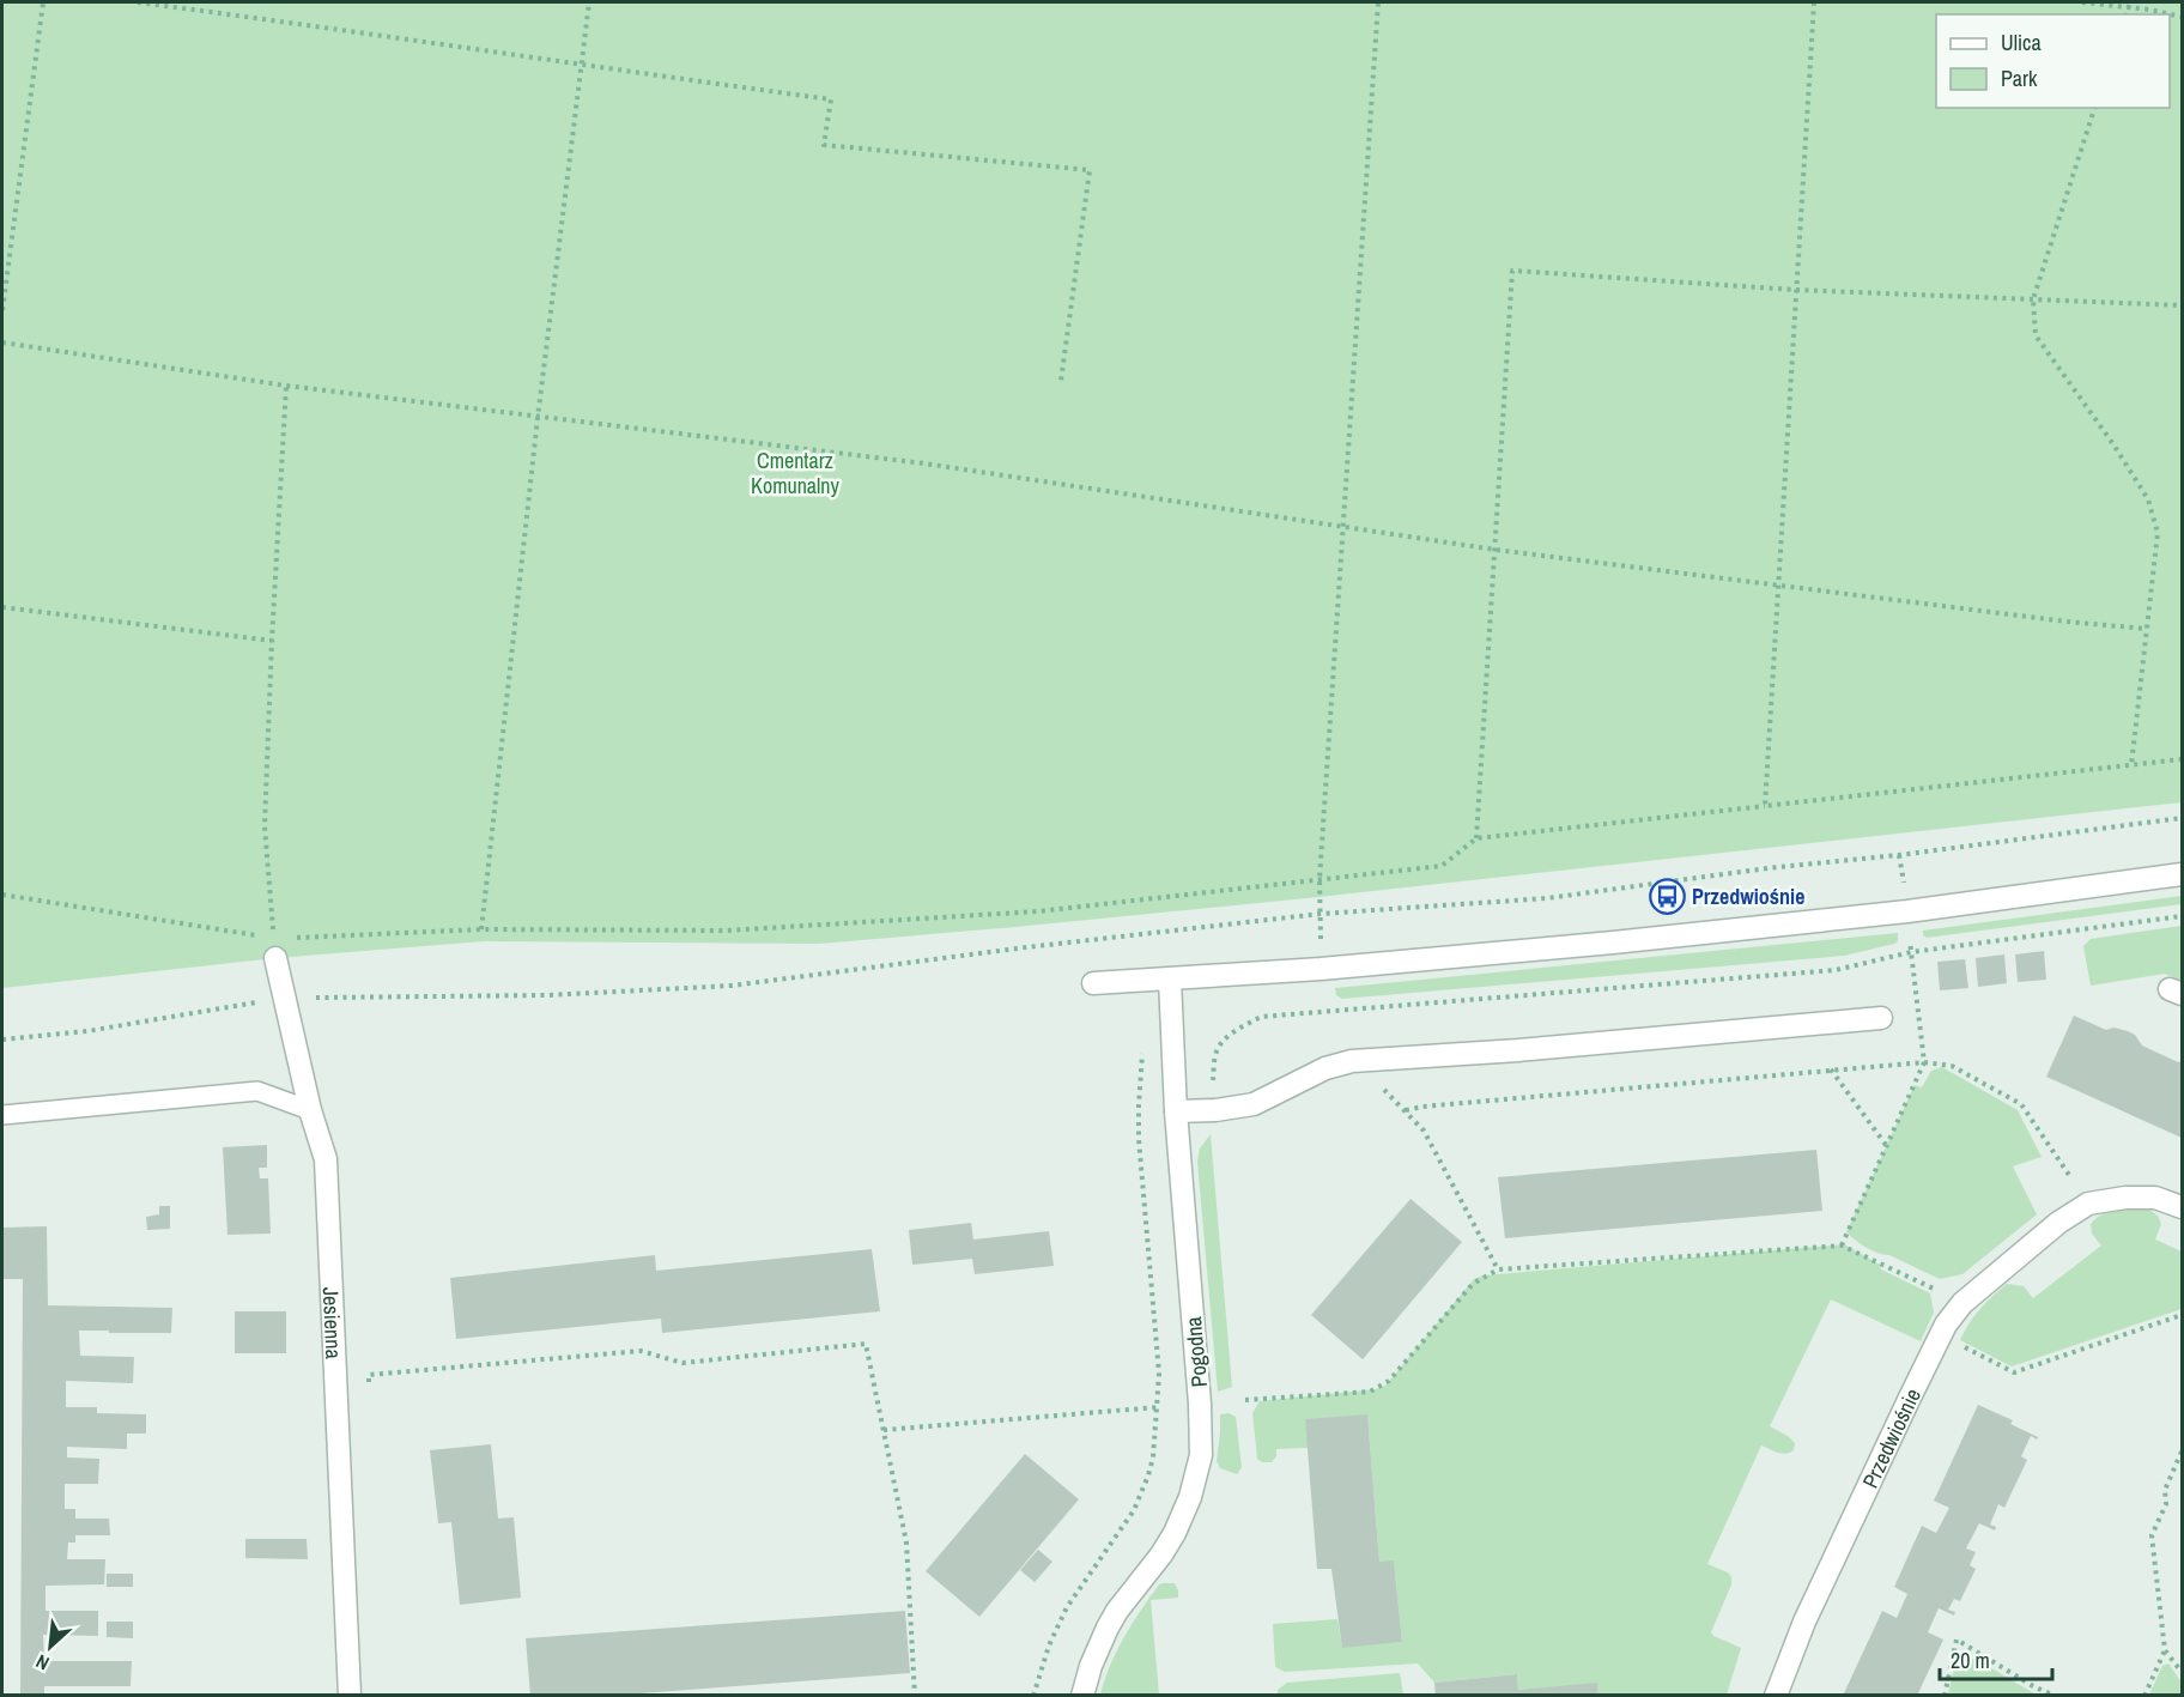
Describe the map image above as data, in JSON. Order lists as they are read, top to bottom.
{
  "streets": {
    "street": ["Jesienna", "Pogodna", "Przedwiośnie"]
  },
  "parks": ["Cmentarz Komunalny"],
  "places": {
    "bus stop": ["Przedwiośnie"]
  },
  "legend": ["Ulica", "Park"],
  "scale_bar": "20 m",
  "north": "bottom left"
}
